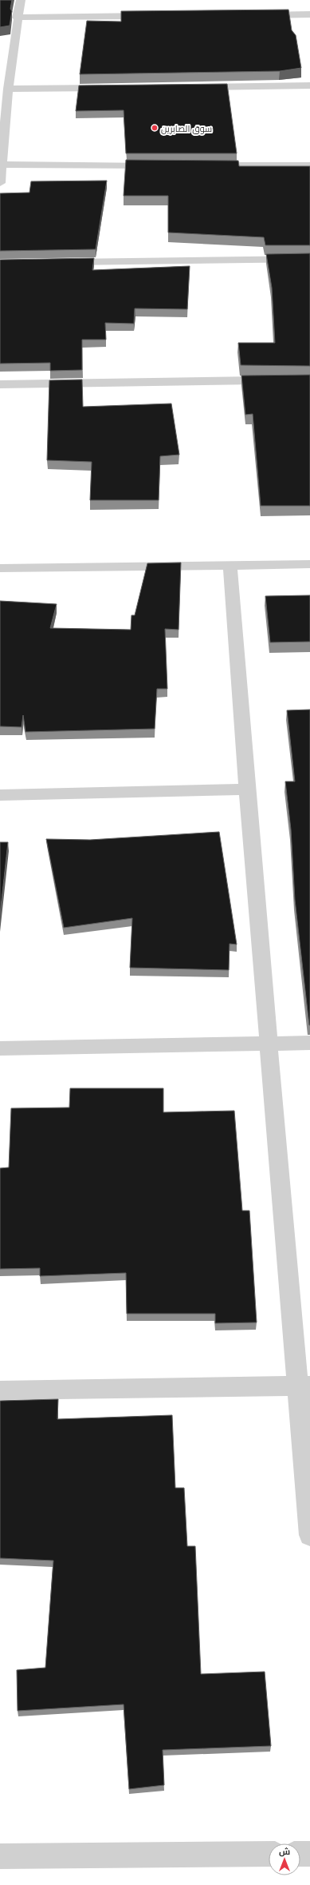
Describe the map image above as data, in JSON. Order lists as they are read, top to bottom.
{
  "places": ["سوق الصابرين"],
  "north": "top"
}
